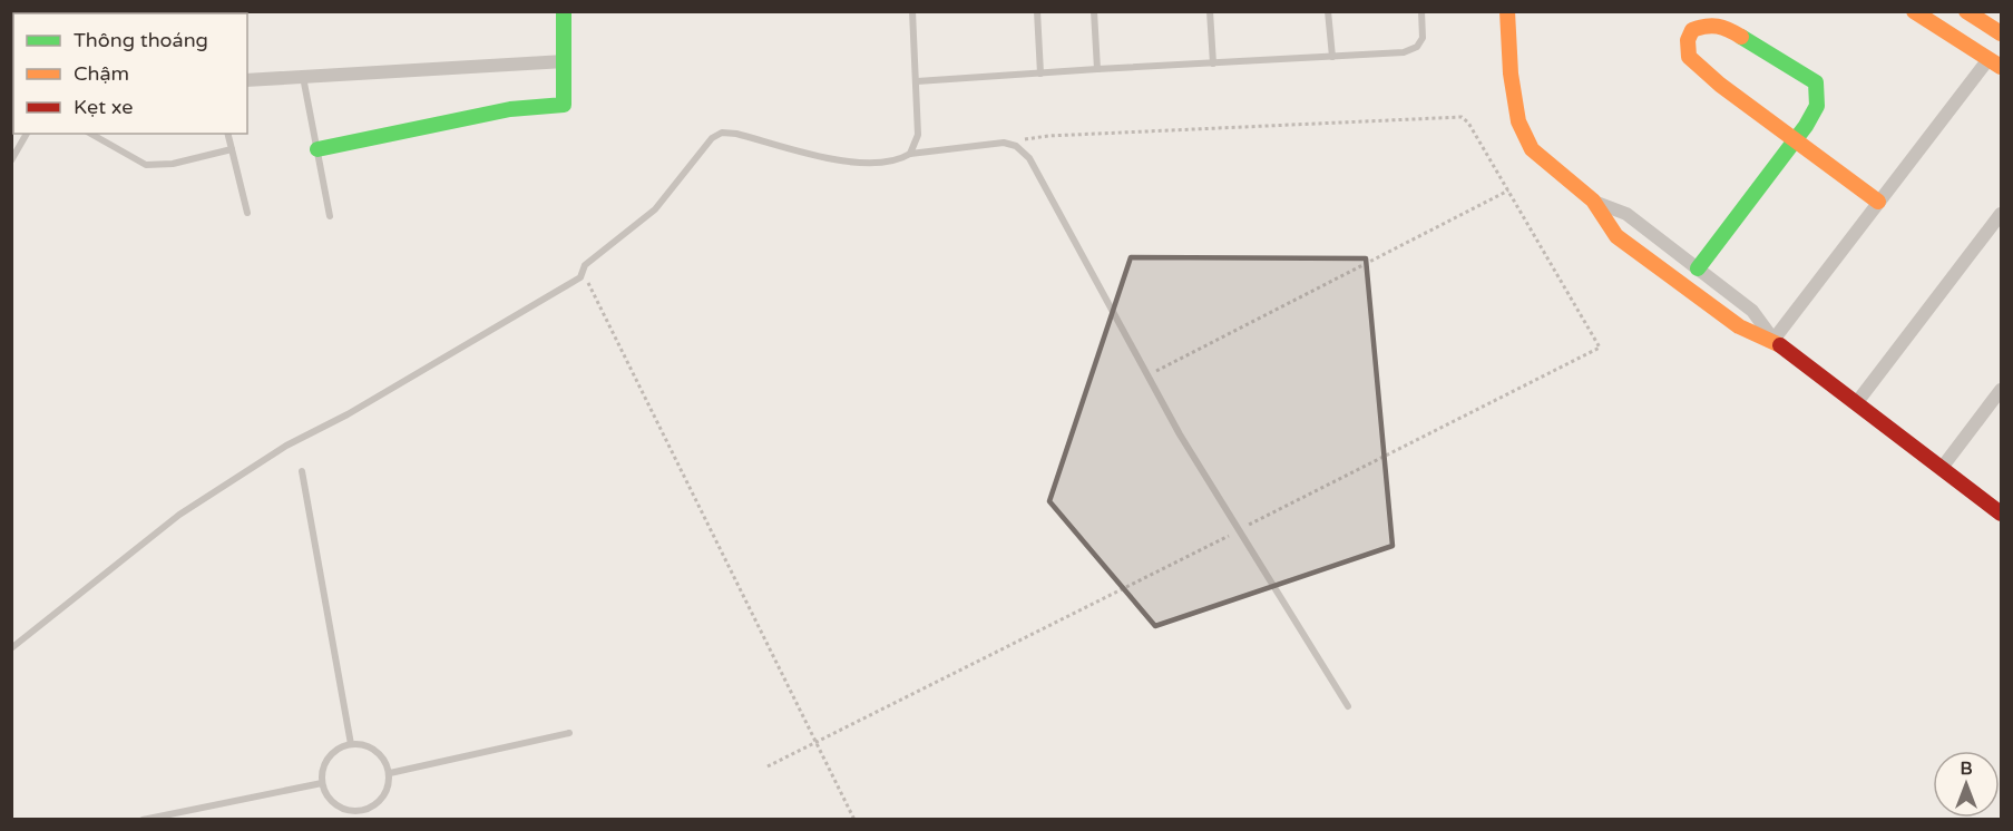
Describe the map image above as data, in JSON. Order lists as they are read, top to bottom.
{
  "legend": ["Thông thoáng", "Chậm", "Kẹt xe"],
  "north": "top"
}
